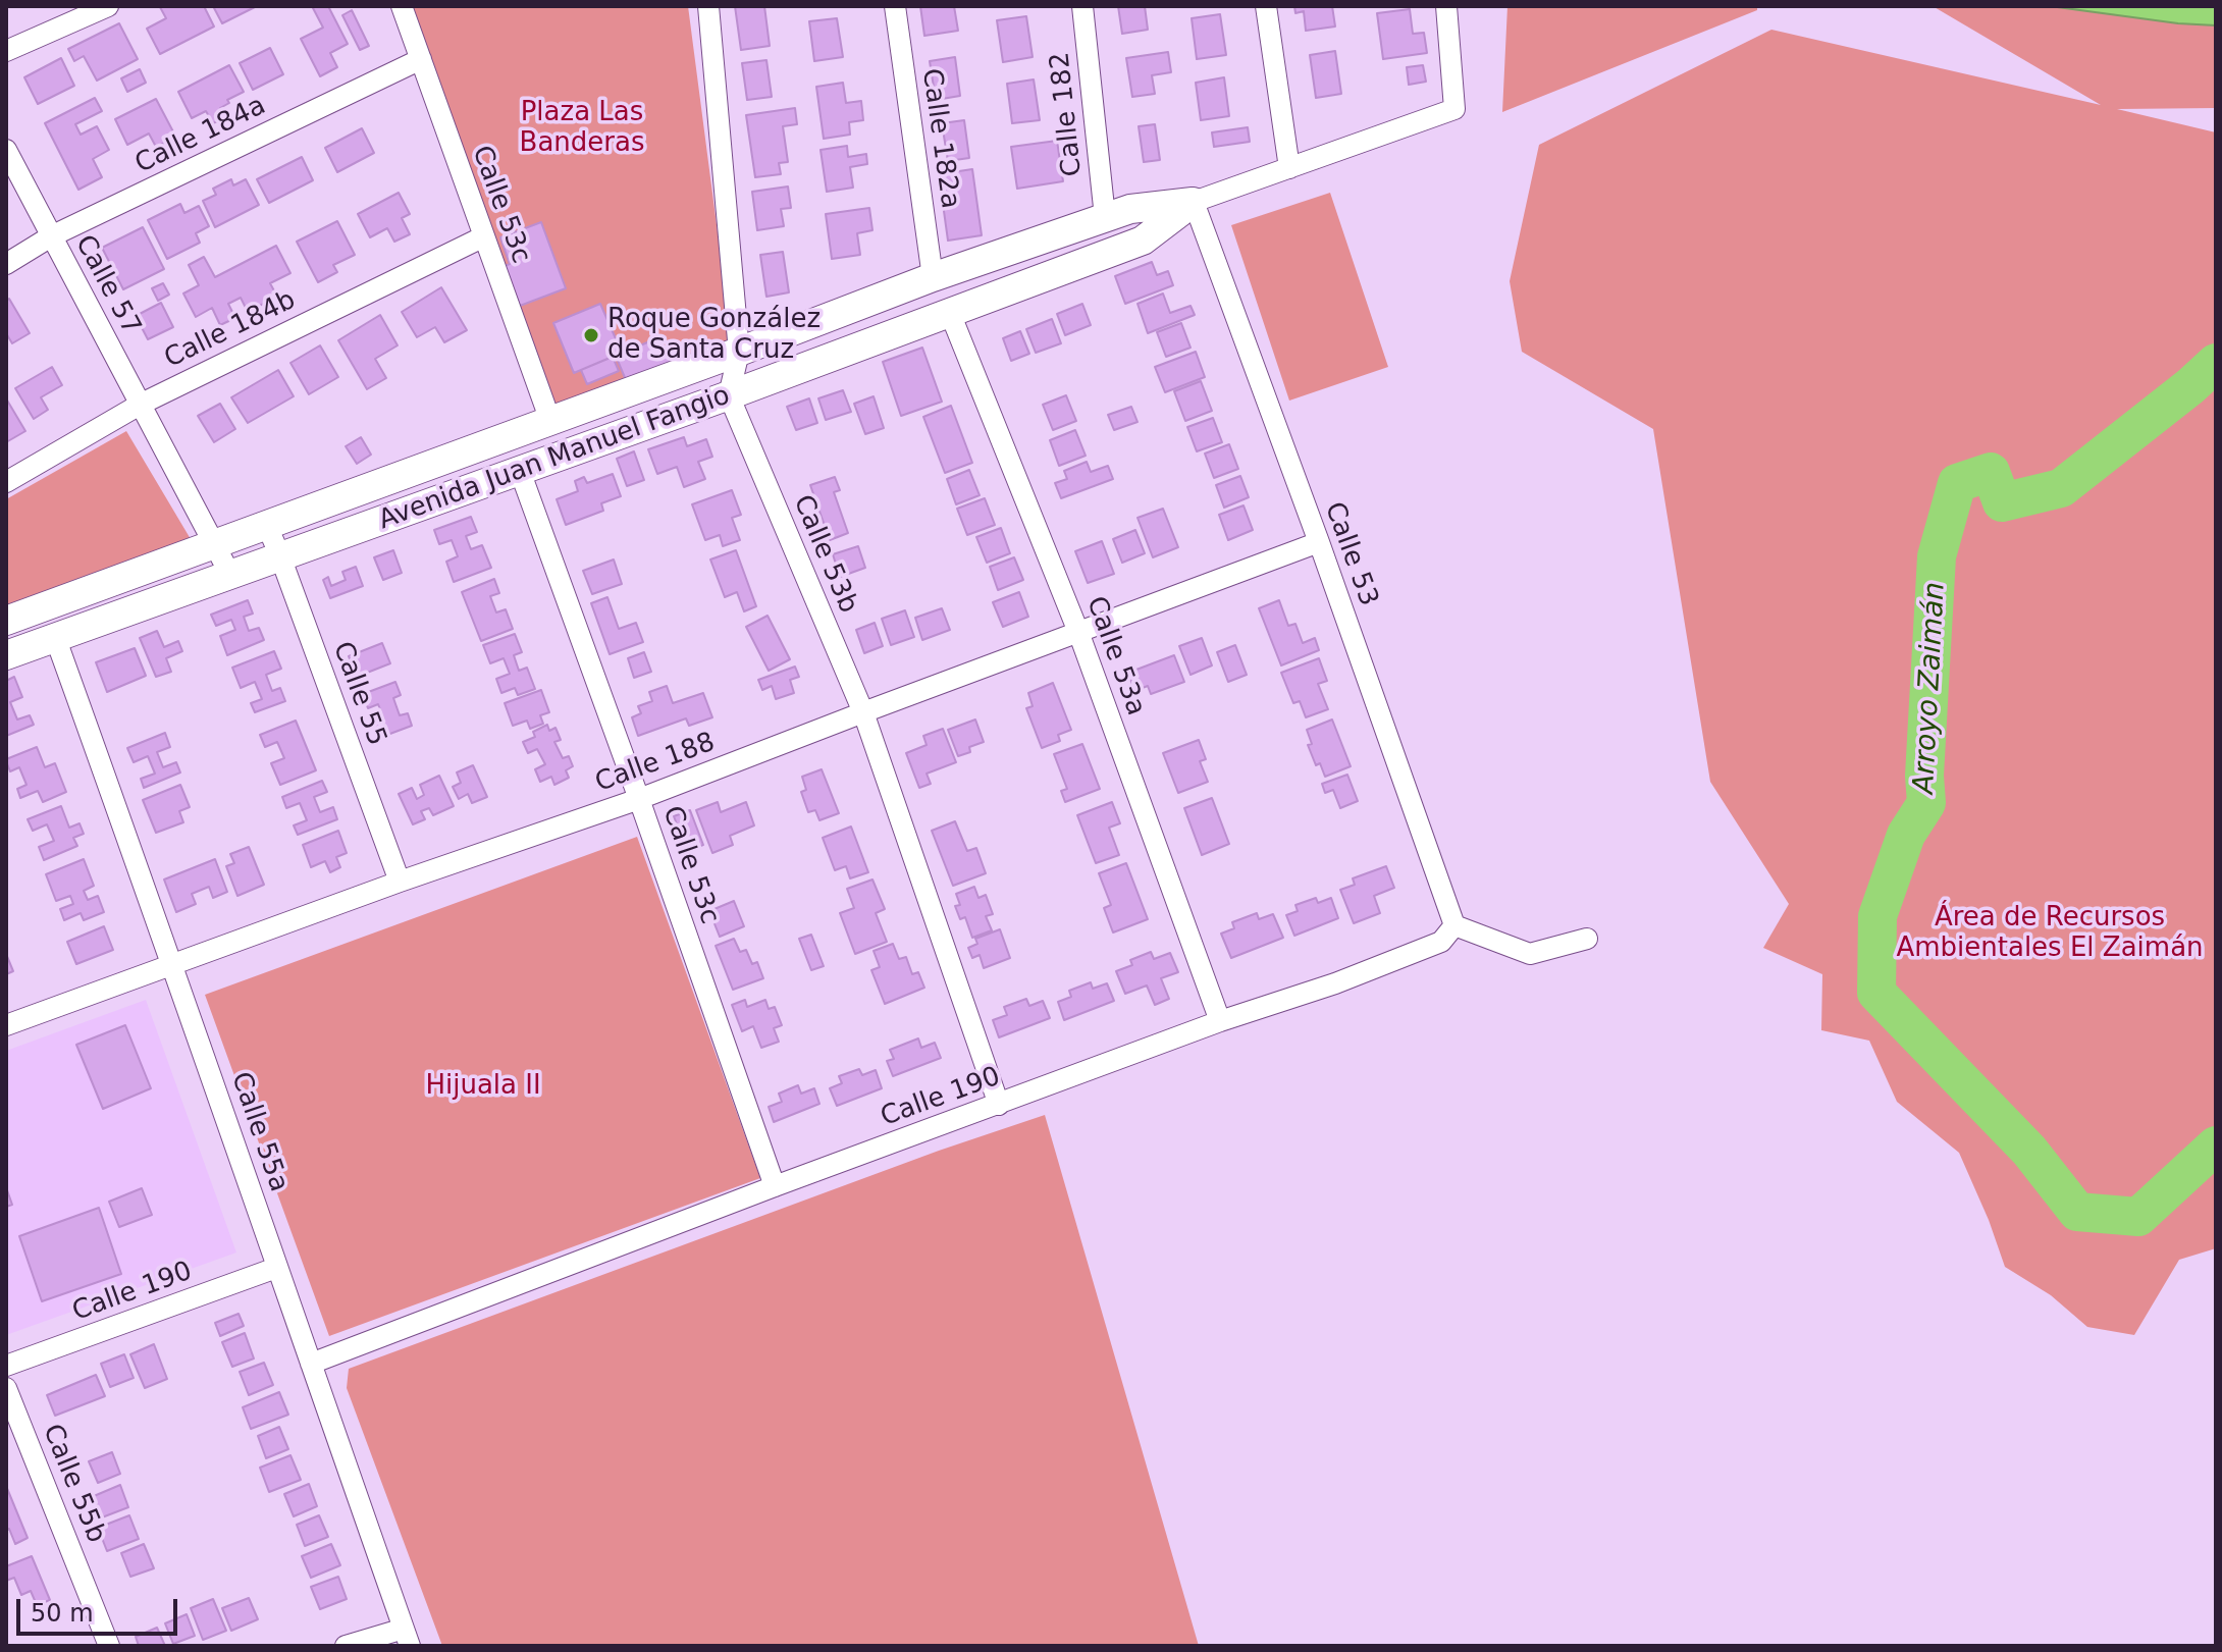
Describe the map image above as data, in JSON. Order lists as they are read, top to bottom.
{
  "streets": {
    "main road": ["Avenida Juan Manuel Fangio"],
    "street": [
      "Calle 182",
      "Calle 184a",
      "Calle 182a",
      "Calle 53c",
      "Calle 57",
      "Calle 184b",
      "Calle 53b",
      "Calle 53",
      "Calle 53a",
      "Calle 55",
      "Calle 188",
      "Calle 190",
      "Calle 55a",
      "Calle 55b"
    ]
  },
  "crossings": [
    ["Calle 182", "Avenida Juan Manuel Fangio"],
    ["Calle 184a", "Calle 53c"],
    ["Calle 184a", "Calle 57"],
    ["Calle 182a", "Avenida Juan Manuel Fangio"],
    ["Calle 53c", "Calle 184b"],
    ["Calle 53c", "Avenida Juan Manuel Fangio"],
    ["Calle 53c", "Calle 188"],
    ["Calle 53c", "Calle 190"],
    ["Calle 57", "Calle 184b"],
    ["Calle 57", "Avenida Juan Manuel Fangio"],
    ["Avenida Juan Manuel Fangio", "Calle 53b"],
    ["Avenida Juan Manuel Fangio", "Calle 53"],
    ["Avenida Juan Manuel Fangio", "Calle 53a"],
    ["Avenida Juan Manuel Fangio", "Calle 55"],
    ["Avenida Juan Manuel Fangio", "Calle 55a"],
    ["Calle 53b", "Calle 188"],
    ["Calle 53b", "Calle 190"],
    ["Calle 53", "Calle 188"],
    ["Calle 53", "Calle 190"],
    ["Calle 53a", "Calle 188"],
    ["Calle 53a", "Calle 190"],
    ["Calle 55", "Calle 188"],
    ["Calle 188", "Calle 55a"],
    ["Calle 190", "Calle 55a"]
  ],
  "water": ["Arroyo Zaimán"],
  "parks": ["Plaza Las Banderas", "Área de Recursos Ambientales El Zaimán", "Hijuala II"],
  "places": ["Roque González de Santa Cruz"],
  "scale_bar": "50 m"
}
